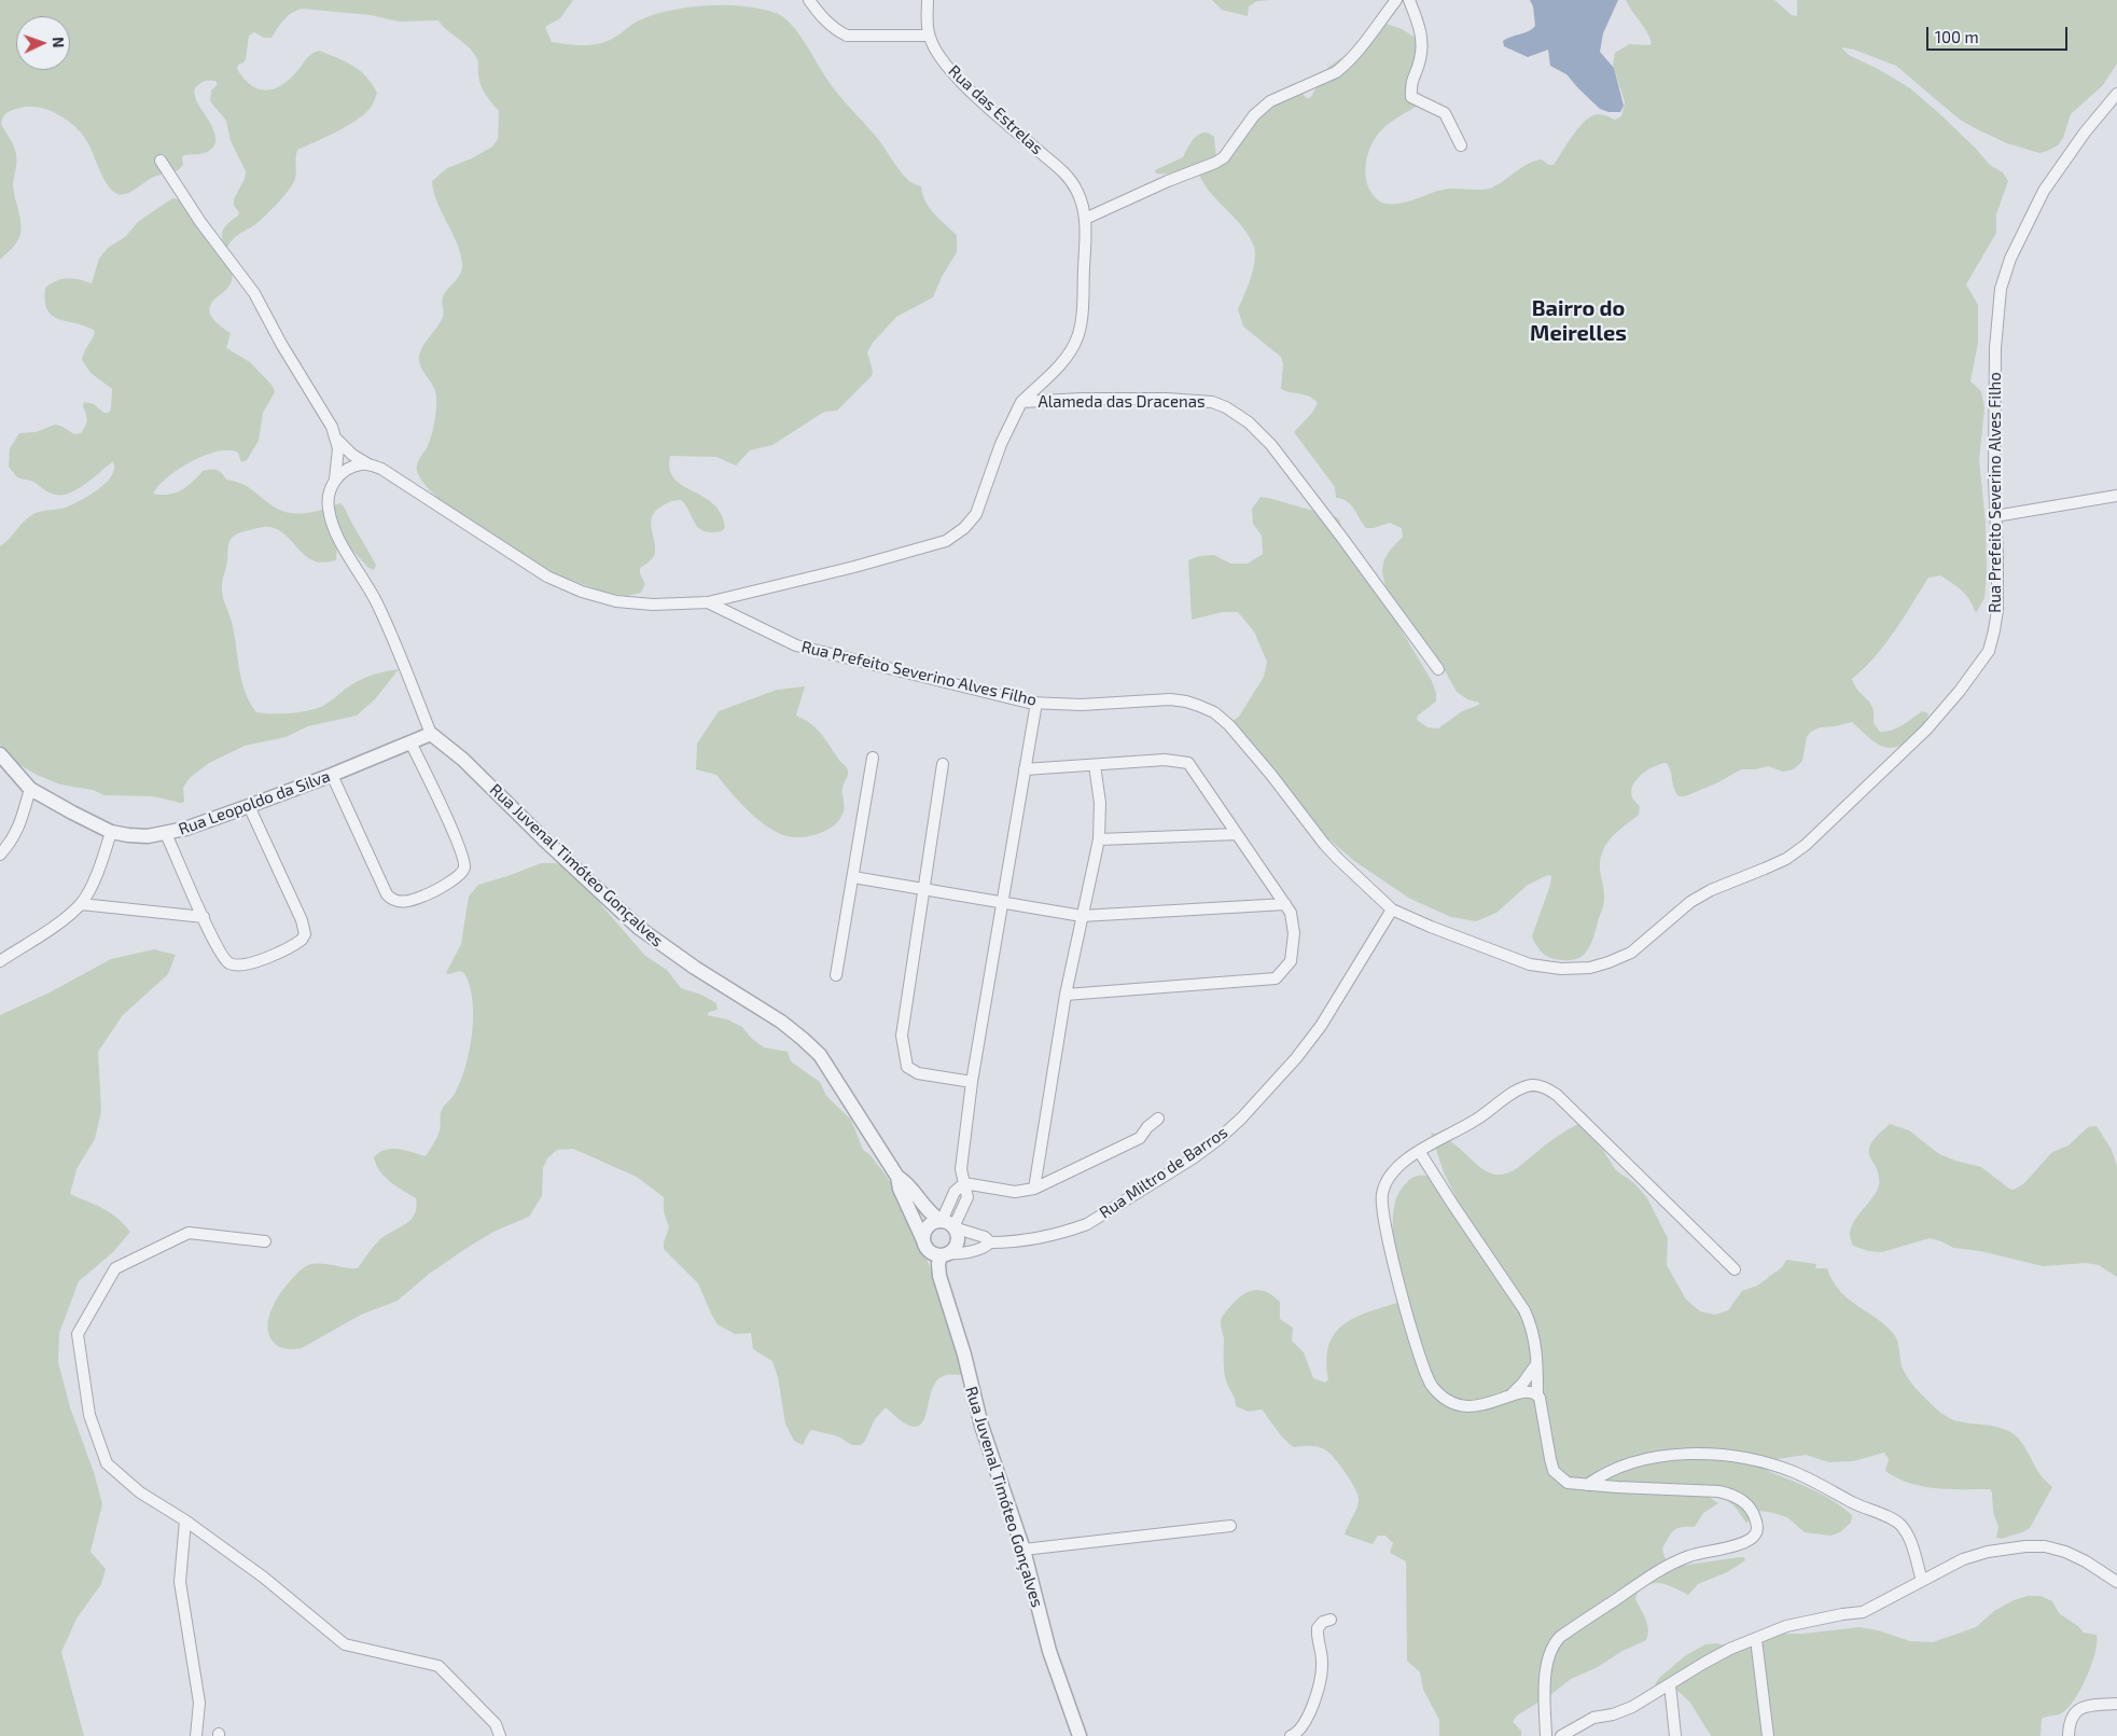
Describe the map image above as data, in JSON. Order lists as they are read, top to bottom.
{
  "streets": {
    "street": [
      "Rua das Estrelas",
      "Alameda das Dracenas",
      "Rua Prefeito Severino Alves Filho",
      "Rua Leopoldo da Silva",
      "Rua Juvenal Timóteo Gonçalves",
      "Rua Miltro de Barros"
    ]
  },
  "crossings": [
    ["Alameda das Dracenas", "Rua Prefeito Severino Alves Filho"],
    ["Rua Prefeito Severino Alves Filho", "Rua Miltro de Barros"],
    ["Rua Leopoldo da Silva", "Rua Juvenal Timóteo Gonçalves"],
    ["Rua Juvenal Timóteo Gonçalves", "Rua Miltro de Barros"]
  ],
  "districts": ["Bairro do Meirelles"],
  "scale_bar": "100 m",
  "north": "right"
}
